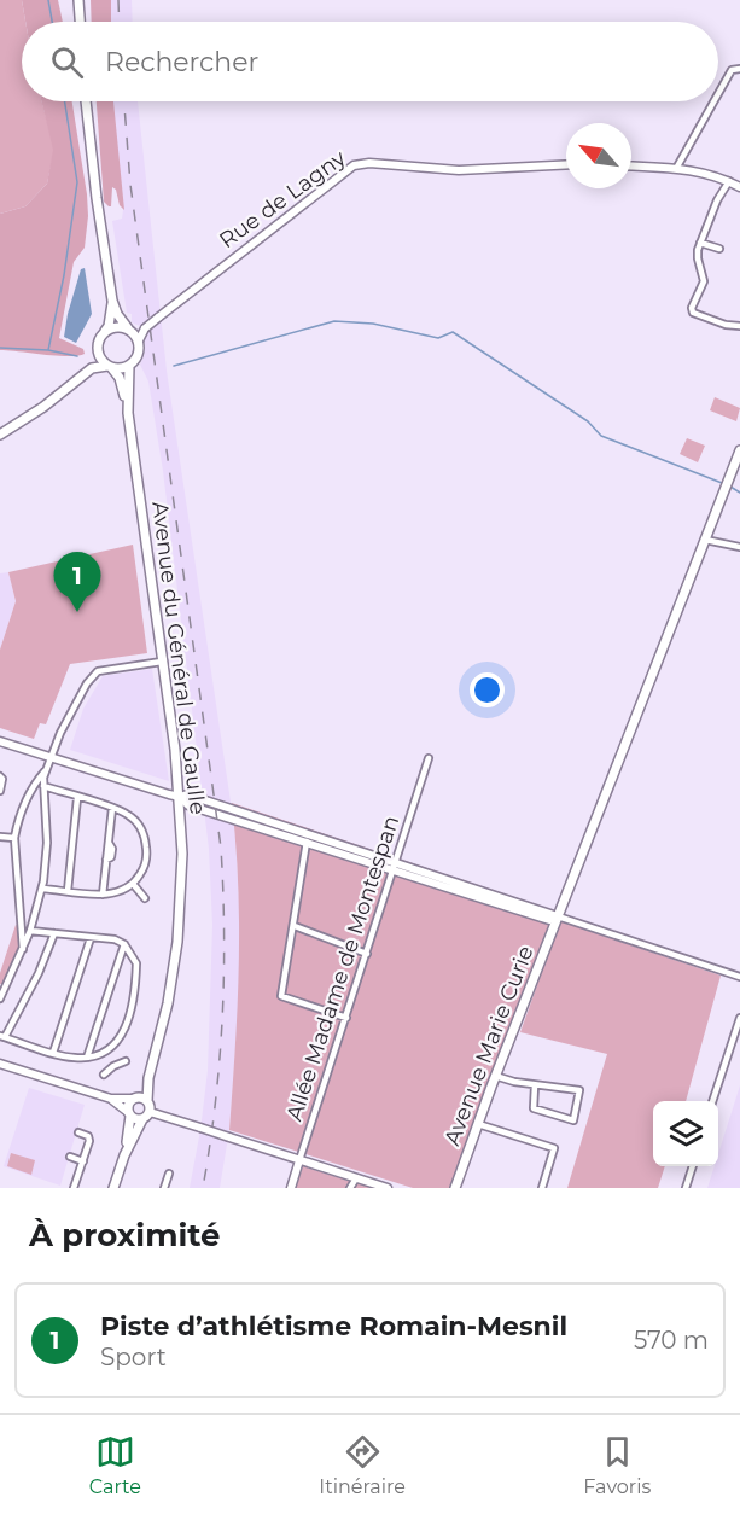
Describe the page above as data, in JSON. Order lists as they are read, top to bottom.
{
  "streets": {
    "main road": ["Avenue du Général de Gaulle", "Avenue Marie Curie"],
    "street": ["Rue de Lagny", "Allée Madame de Montespan"]
  },
  "north": "top left",
  "page": {
    "search": "Rechercher",
    "pins": "1",
    "heading": "À proximité",
    "list": [
      {
        "mark": "1",
        "name": "Piste d’athlétisme Romain-Mesnil",
        "note": "Sport",
        "value": "570 m"
      }
    ],
    "nav": ["Carte", "Itinéraire", "Favoris"]
  }
}
